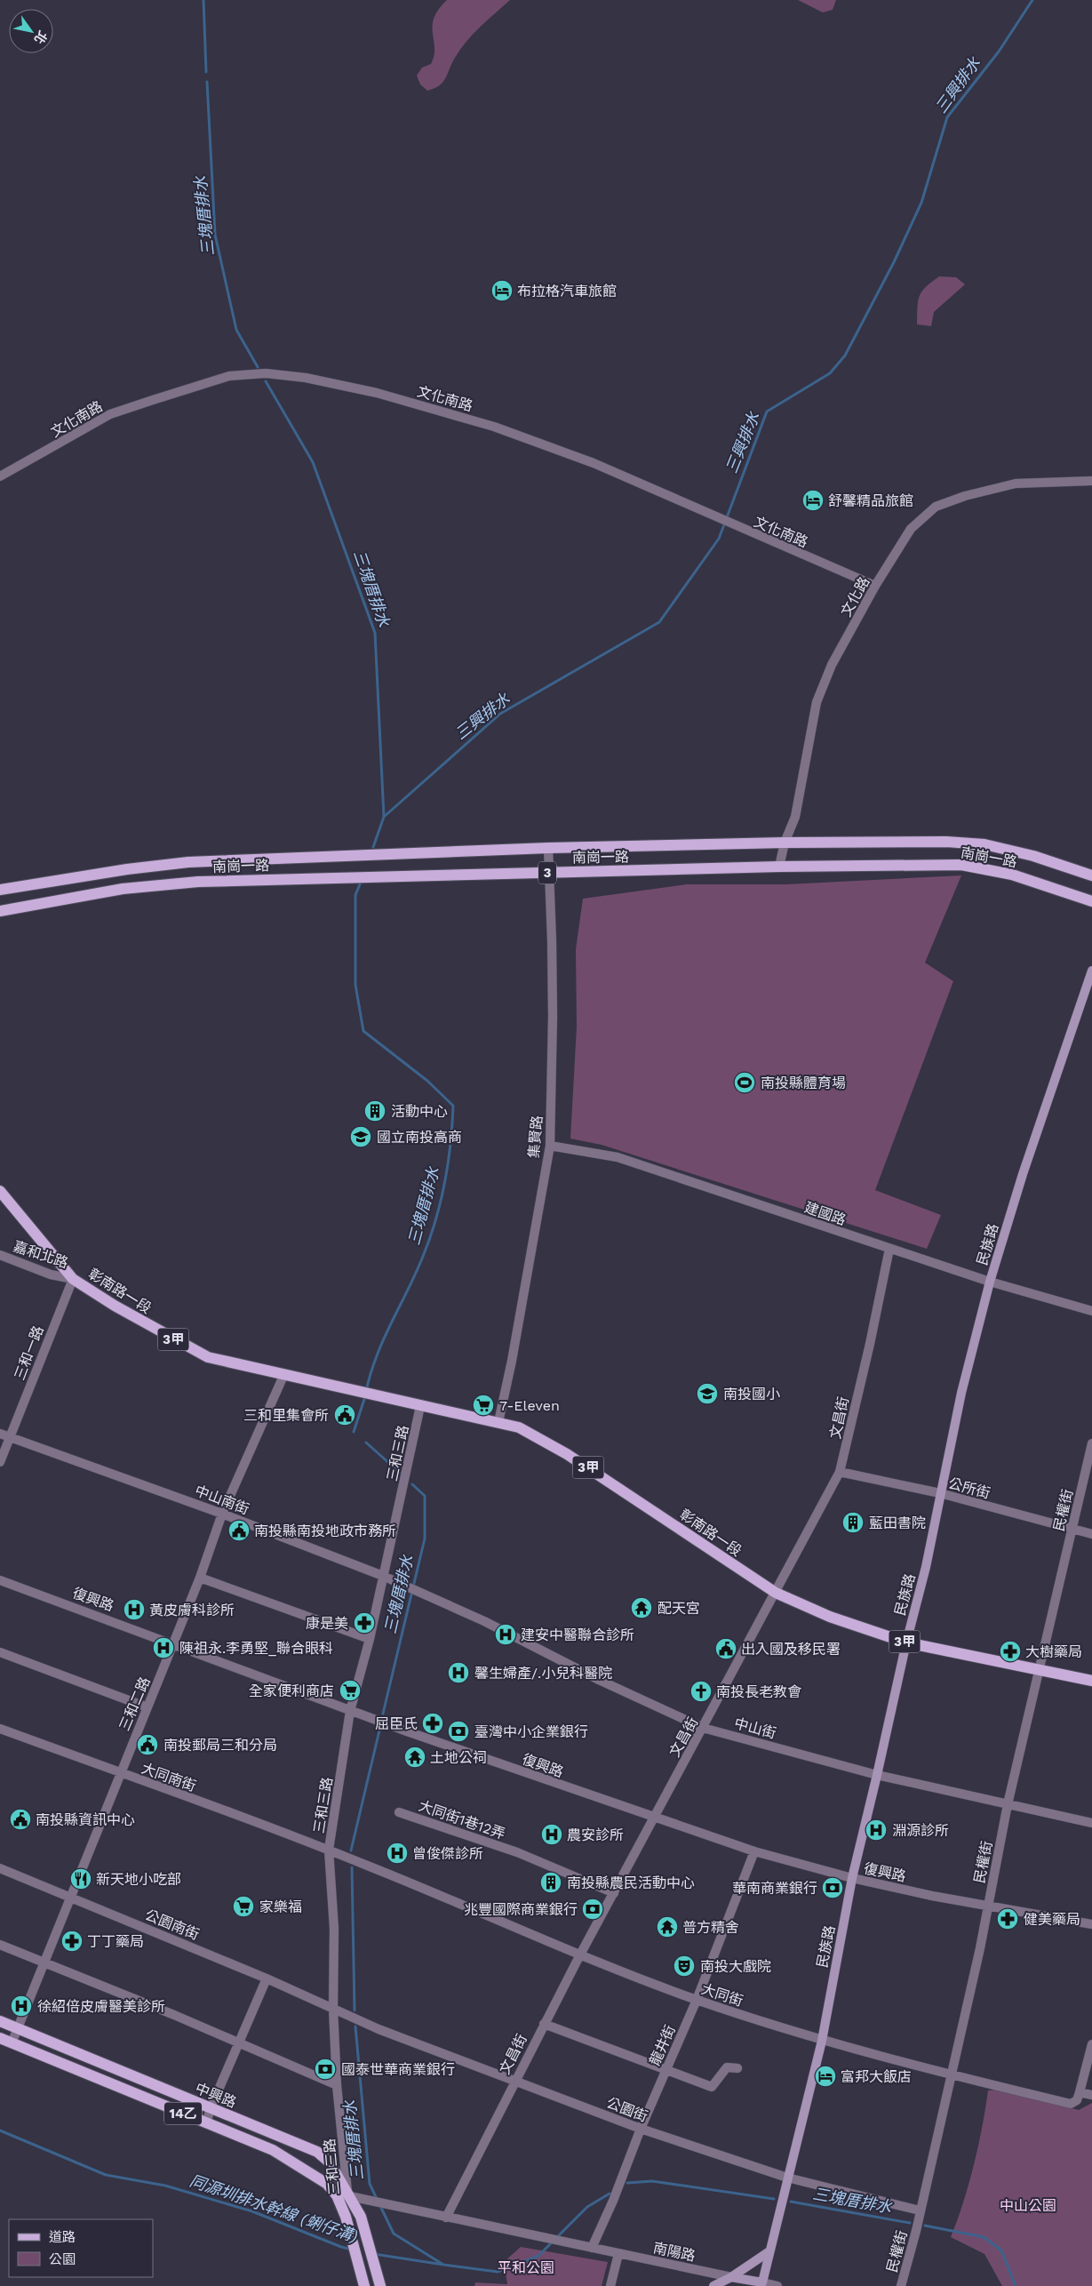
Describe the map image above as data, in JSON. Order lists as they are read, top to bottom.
{
  "streets": {
    "main road": [
      "南崗一路",
      "3",
      "民族路",
      "彰南路一段",
      "3甲",
      "中興路",
      "14乙",
      "南陽路"
    ],
    "street": [
      "文化南路",
      "文化路",
      "集賢路",
      "建國路",
      "嘉和北路",
      "三和一路",
      "文昌街",
      "三和三路",
      "公所街",
      "中山南街",
      "民權街",
      "復興路",
      "三和二路",
      "中山街",
      "大同南街",
      "大同街1巷12弄",
      "公園南街",
      "大同街",
      "龍井街",
      "公園街"
    ]
  },
  "crossings": [
    ["文化南路", "文化路"],
    ["文化路", "南崗一路"],
    ["南崗一路", "集賢路"],
    ["集賢路", "建國路"],
    ["集賢路", "彰南路一段"],
    ["建國路", "民族路"],
    ["建國路", "文昌街"],
    ["民族路", "彰南路一段"],
    ["民族路", "公所街"],
    ["民族路", "復興路"],
    ["民族路", "中山街"],
    ["民族路", "大同街"],
    ["民族路", "公園街"],
    ["民族路", "南陽路"],
    ["嘉和北路", "彰南路一段"],
    ["嘉和北路", "三和一路"],
    ["彰南路一段", "3甲"],
    ["彰南路一段", "三和一路"],
    ["彰南路一段", "文昌街"],
    ["彰南路一段", "三和三路"],
    ["彰南路一段", "民權街"],
    ["彰南路一段", "三和二路"],
    ["3甲", "民權街"],
    ["三和一路", "中山南街"],
    ["文昌街", "公所街"],
    ["文昌街", "復興路"],
    ["文昌街", "中山街"],
    ["文昌街", "大同街1巷12弄"],
    ["文昌街", "大同街"],
    ["文昌街", "公園街"],
    ["文昌街", "南陽路"],
    ["三和三路", "中山南街"],
    ["三和三路", "復興路"],
    ["三和三路", "大同南街"],
    ["三和三路", "公園南街"],
    ["三和三路", "大同街"],
    ["三和三路", "中興路"],
    ["三和三路", "公園街"],
    ["公所街", "民權街"],
    ["中山南街", "三和二路"],
    ["中山南街", "中山街"],
    ["民權街", "復興路"],
    ["民權街", "中山街"],
    ["民權街", "大同街"],
    ["民權街", "公園街"],
    ["復興路", "三和二路"],
    ["復興路", "龍井街"],
    ["三和二路", "大同南街"],
    ["三和二路", "公園南街"],
    ["三和二路", "中興路"],
    ["大同南街", "大同街"],
    ["公園南街", "公園街"],
    ["大同街", "龍井街"],
    ["龍井街", "公園街"],
    ["龍井街", "南陽路"]
  ],
  "water": ["三興排水", "三塊厝排水", "同源圳排水幹線 (蜊仔溝)"],
  "parks": ["中山公園", "平和公園"],
  "places": {
    "hotel": ["布拉格汽車旅館", "舒馨精品旅館", "富邦大飯店"],
    "sports": ["南投縣體育場"],
    "building": ["活動中心", "藍田書院", "南投縣農民活動中心"],
    "school or university": ["國立南投高商", "南投國小"],
    "supermarket": ["7-Eleven", "全家便利商店", "家樂福"],
    "public building": [
      "三和里集會所",
      "南投縣南投地政市務所",
      "出入國及移民署",
      "南投郵局三和分局",
      "南投縣資訊中心"
    ],
    "temple": ["配天宮", "土地公祠", "普方精舍"],
    "hospital": [
      "黃皮膚科診所",
      "建安中醫聯合診所",
      "陳祖永.李勇堅_聯合眼科",
      "馨生婦產/.小兒科醫院",
      "淵源診所",
      "農安診所",
      "曾俊傑診所",
      "徐紹倍皮膚醫美診所"
    ],
    "pharmacy": [
      "康是美",
      "大樹藥局",
      "屈臣氏",
      "健美藥局",
      "丁丁藥局"
    ],
    "church": ["南投長老教會"],
    "bank": [
      "臺灣中小企業銀行",
      "華南商業銀行",
      "兆豐國際商業銀行",
      "國泰世華商業銀行"
    ],
    "restaurant": ["新天地小吃部"],
    "theatre": ["南投大戲院"]
  },
  "legend": ["道路", "公園"],
  "north": "bottom right"
}
